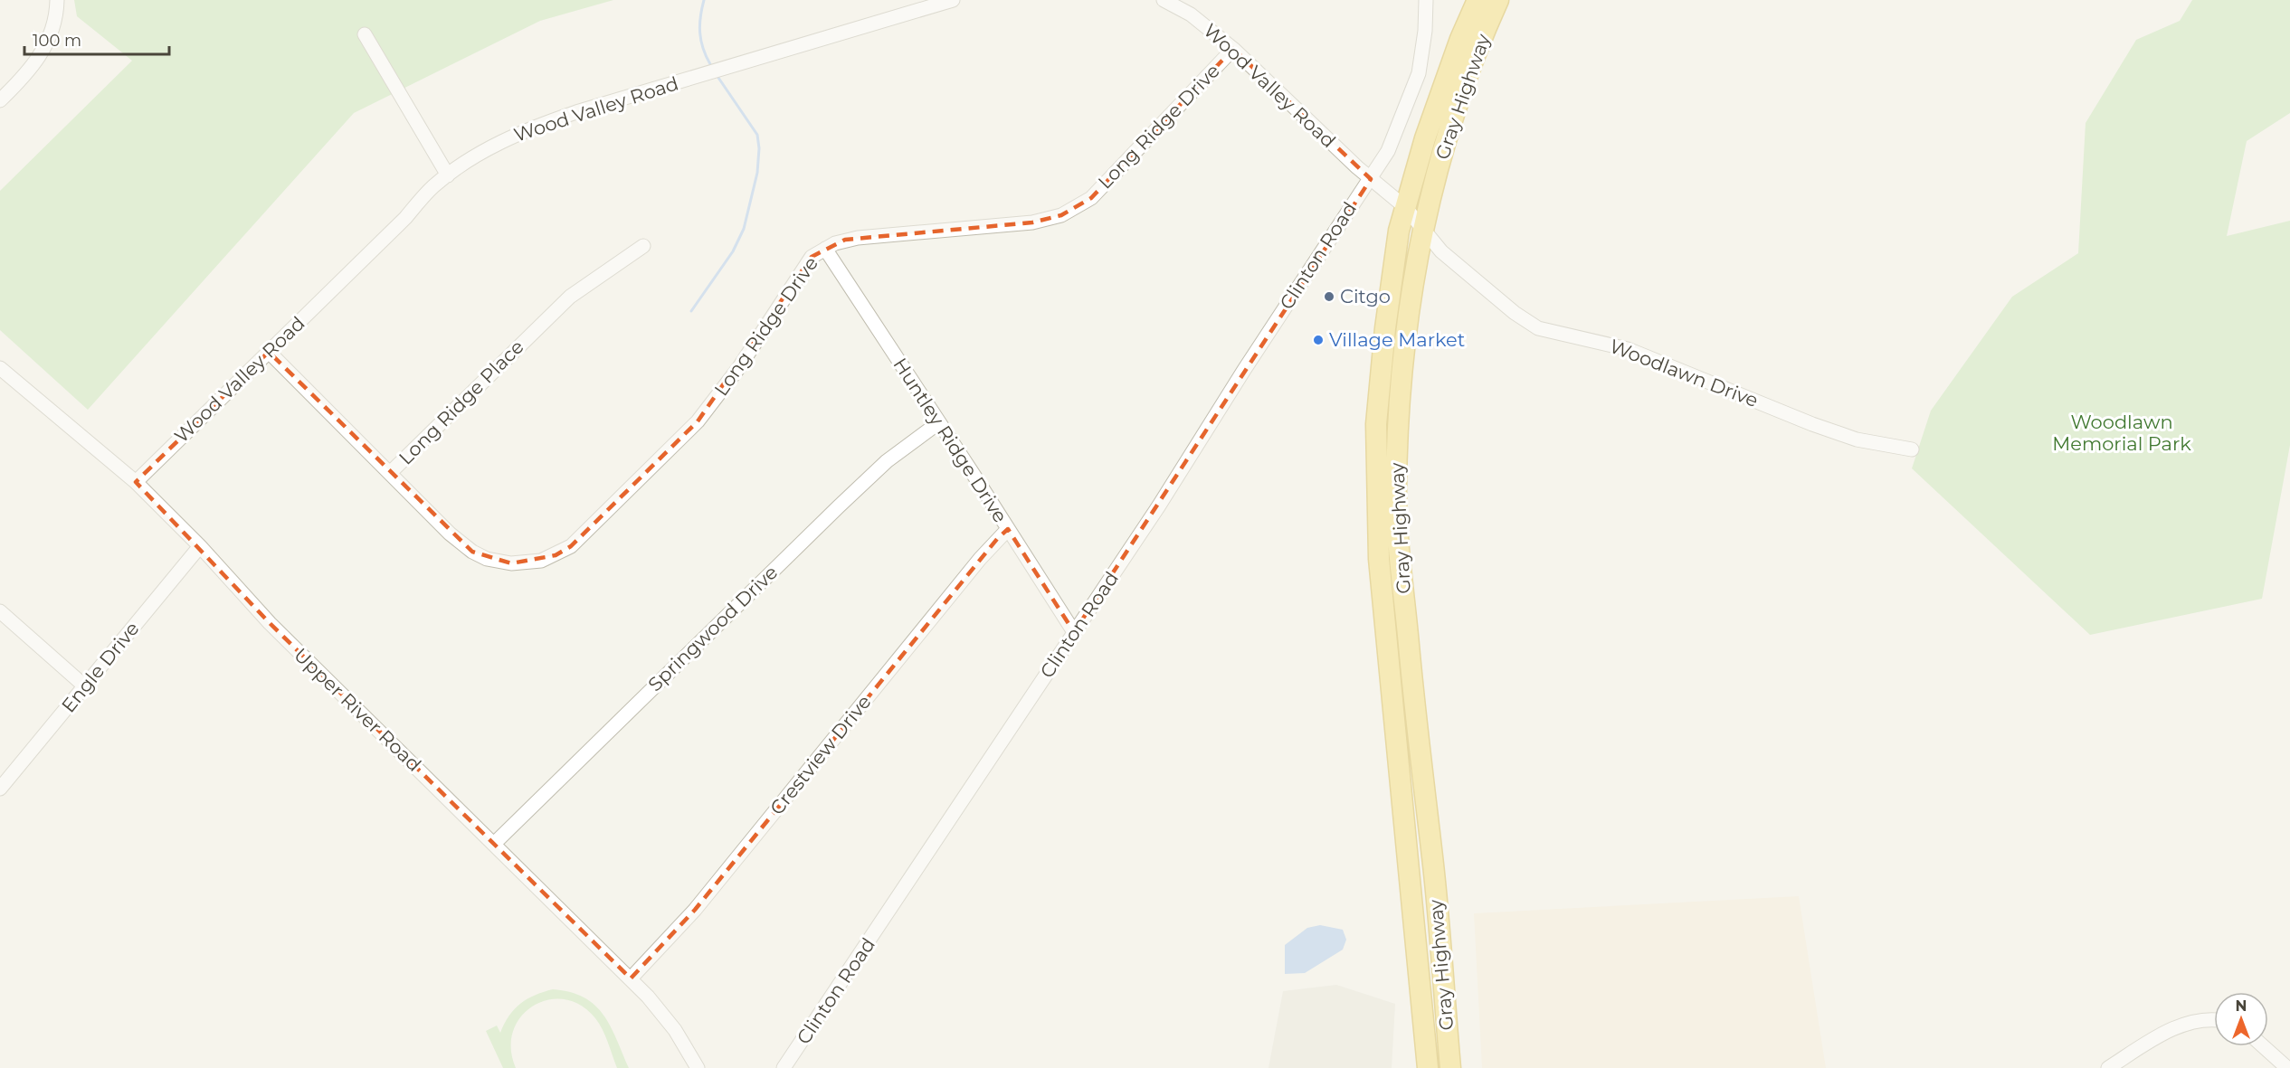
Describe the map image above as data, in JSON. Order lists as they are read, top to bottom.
{
  "streets": {
    "highway": ["Gray Highway"],
    "street": [
      "Wood Valley Road",
      "Long Ridge Drive",
      "Clinton Road",
      "Woodlawn Drive",
      "Long Ridge Place",
      "Huntley Ridge Drive",
      "Springwood Drive",
      "Engle Drive",
      "Upper River Road",
      "Crestview Drive"
    ]
  },
  "crossings": [
    ["Wood Valley Road", "Gray Highway"],
    ["Wood Valley Road", "Long Ridge Drive"],
    ["Wood Valley Road", "Clinton Road"],
    ["Wood Valley Road", "Woodlawn Drive"],
    ["Wood Valley Road", "Long Ridge Place"],
    ["Wood Valley Road", "Upper River Road"],
    ["Gray Highway", "Woodlawn Drive"],
    ["Long Ridge Drive", "Long Ridge Place"],
    ["Long Ridge Drive", "Huntley Ridge Drive"],
    ["Clinton Road", "Huntley Ridge Drive"],
    ["Huntley Ridge Drive", "Springwood Drive"],
    ["Huntley Ridge Drive", "Crestview Drive"],
    ["Springwood Drive", "Upper River Road"],
    ["Engle Drive", "Upper River Road"],
    ["Upper River Road", "Crestview Drive"]
  ],
  "parks": ["Woodlawn Memorial Park"],
  "places": ["Citgo", "Village Market"],
  "scale_bar": "100 m",
  "north": "top"
}
